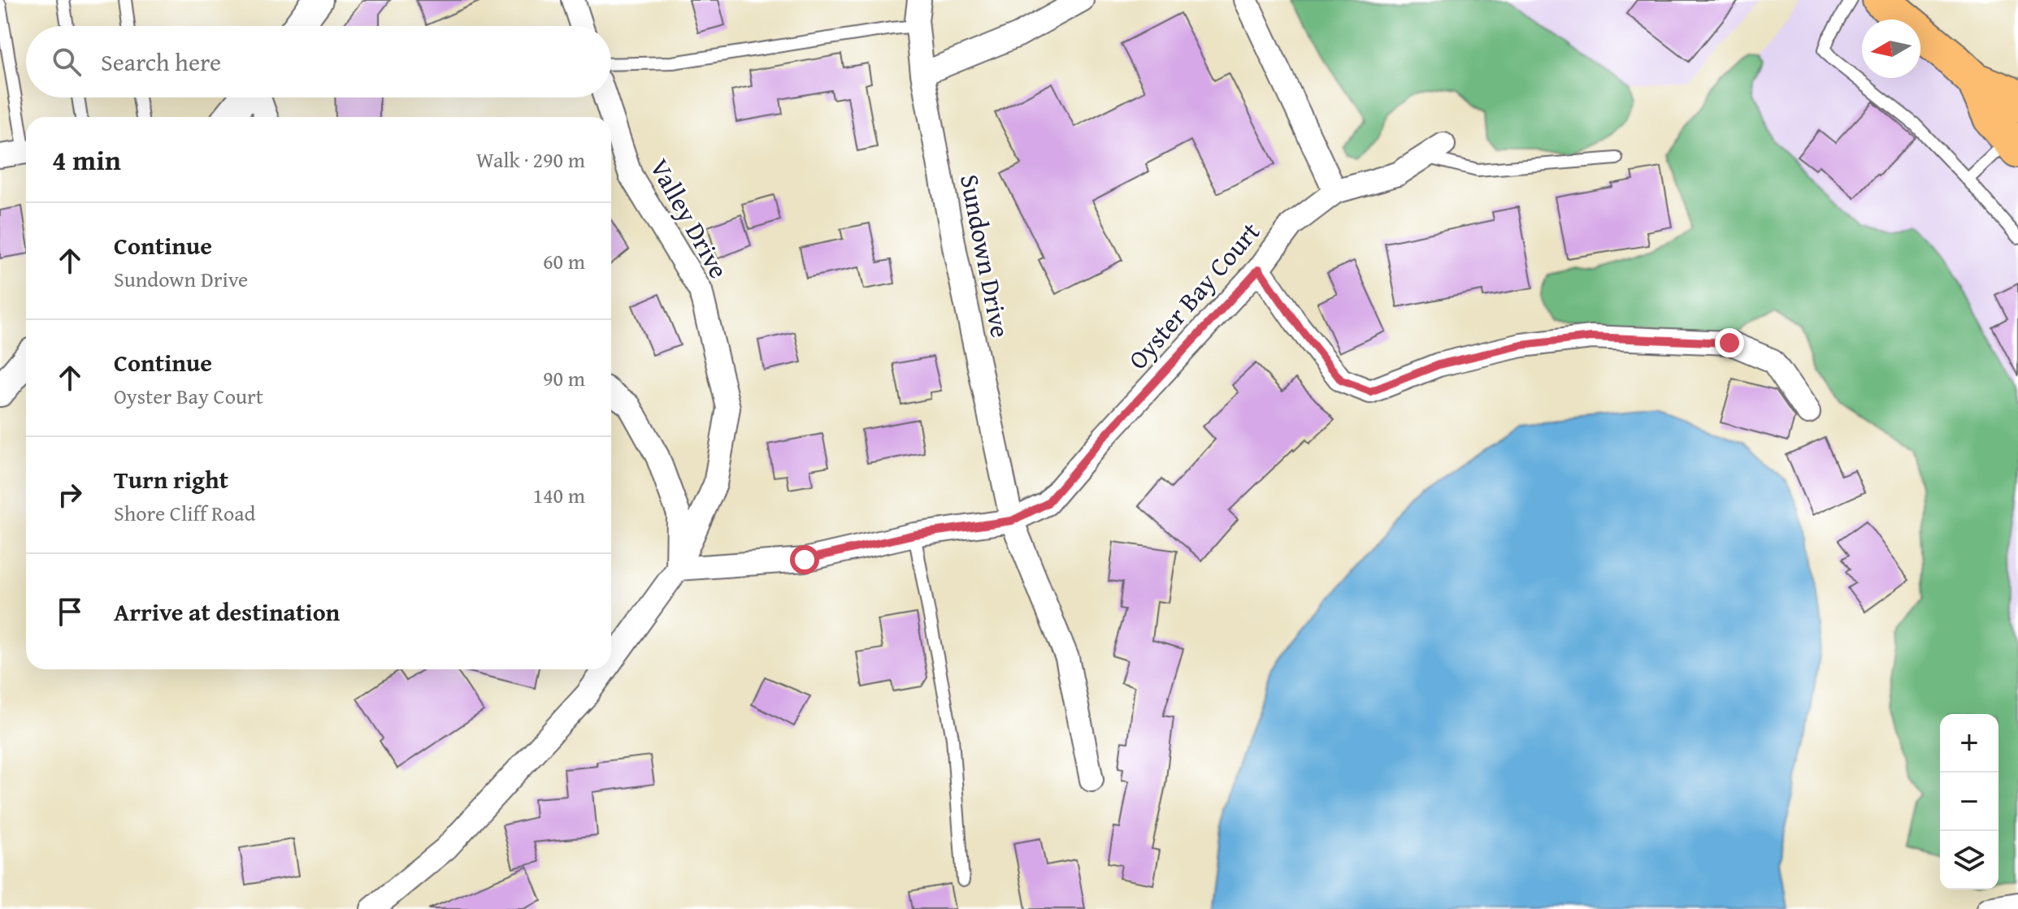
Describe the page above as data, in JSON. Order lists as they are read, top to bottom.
{
  "streets": {
    "street": ["Valley Drive", "Sundown Drive", "Oyster Bay Court"]
  },
  "crossings": [
    ["Sundown Drive", "Oyster Bay Court"]
  ],
  "north": "left",
  "page": {
    "search": "Search here",
    "heading": ["4 min", "Walk · 290 m"],
    "list": [
      ["Continue", "Sundown Drive", "60 m"],
      ["Continue", "Oyster Bay Court", "90 m"],
      ["Turn right", "Shore Cliff Road", "140 m"],
      "Arrive at destination"
    ],
    "map_buttons": ["+", "−"]
  }
}
